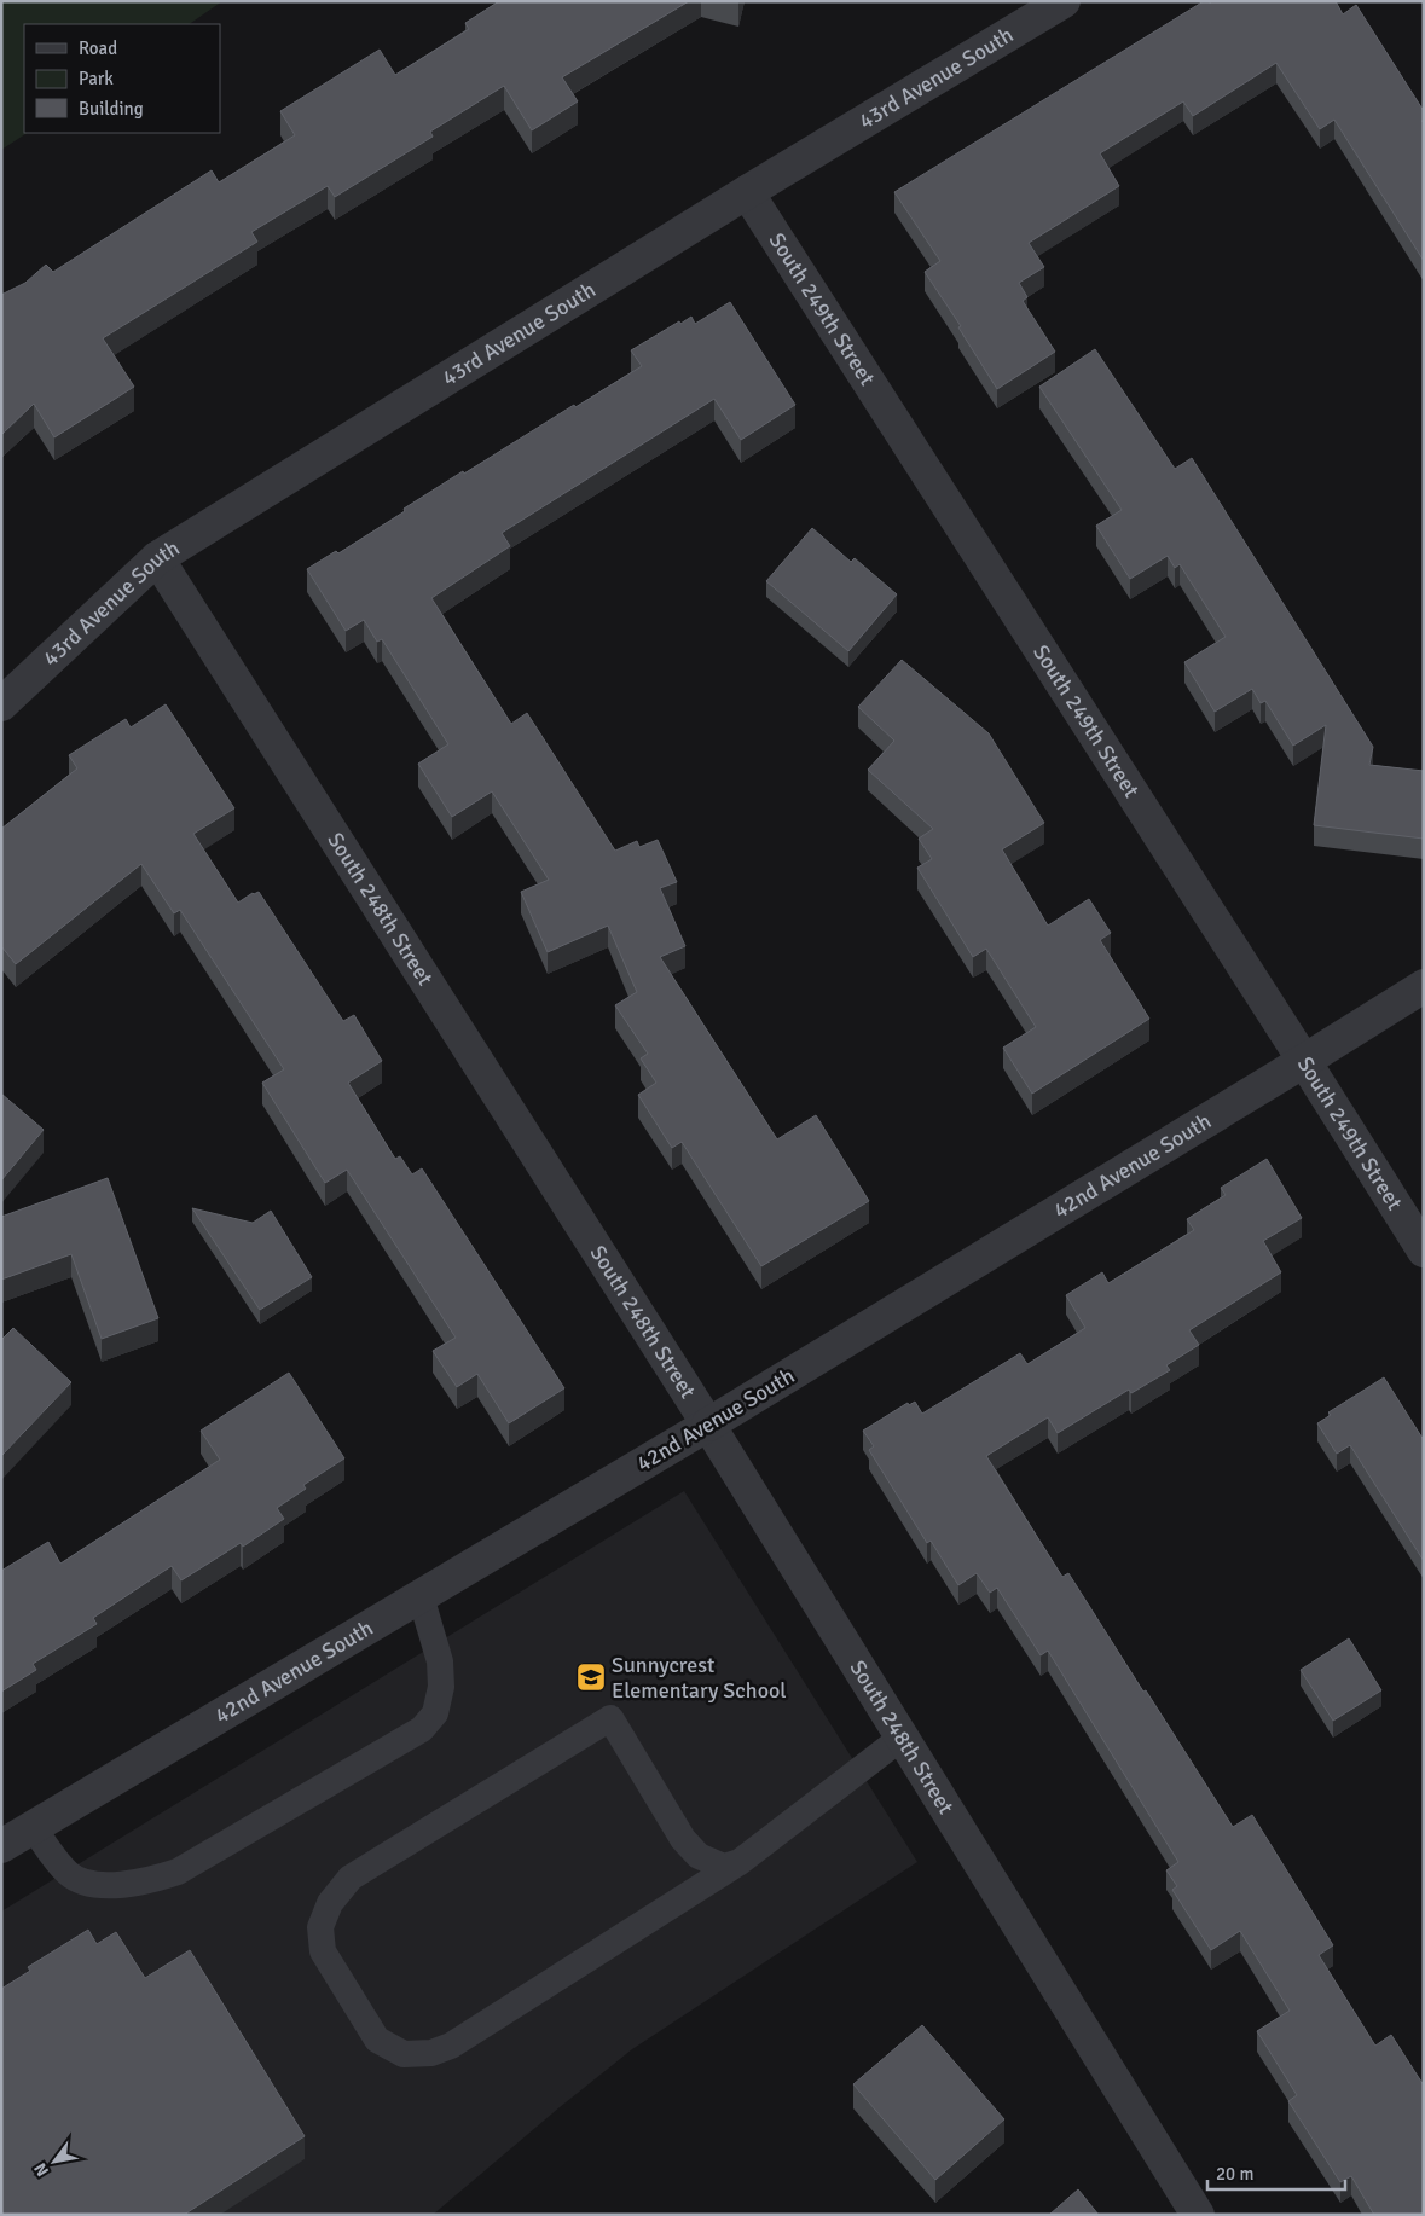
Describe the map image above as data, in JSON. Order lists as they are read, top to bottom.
{
  "streets": {
    "street": [
      "43rd Avenue South",
      "South 249th Street",
      "South 248th Street",
      "42nd Avenue South"
    ]
  },
  "crossings": [
    ["43rd Avenue South", "South 249th Street"],
    ["43rd Avenue South", "South 248th Street"],
    ["South 249th Street", "42nd Avenue South"],
    ["South 248th Street", "42nd Avenue South"]
  ],
  "places": {
    "school or university": ["Sunnycrest Elementary School"]
  },
  "legend": ["Road", "Park", "Building"],
  "scale_bar": "20 m",
  "north": "bottom left"
}
